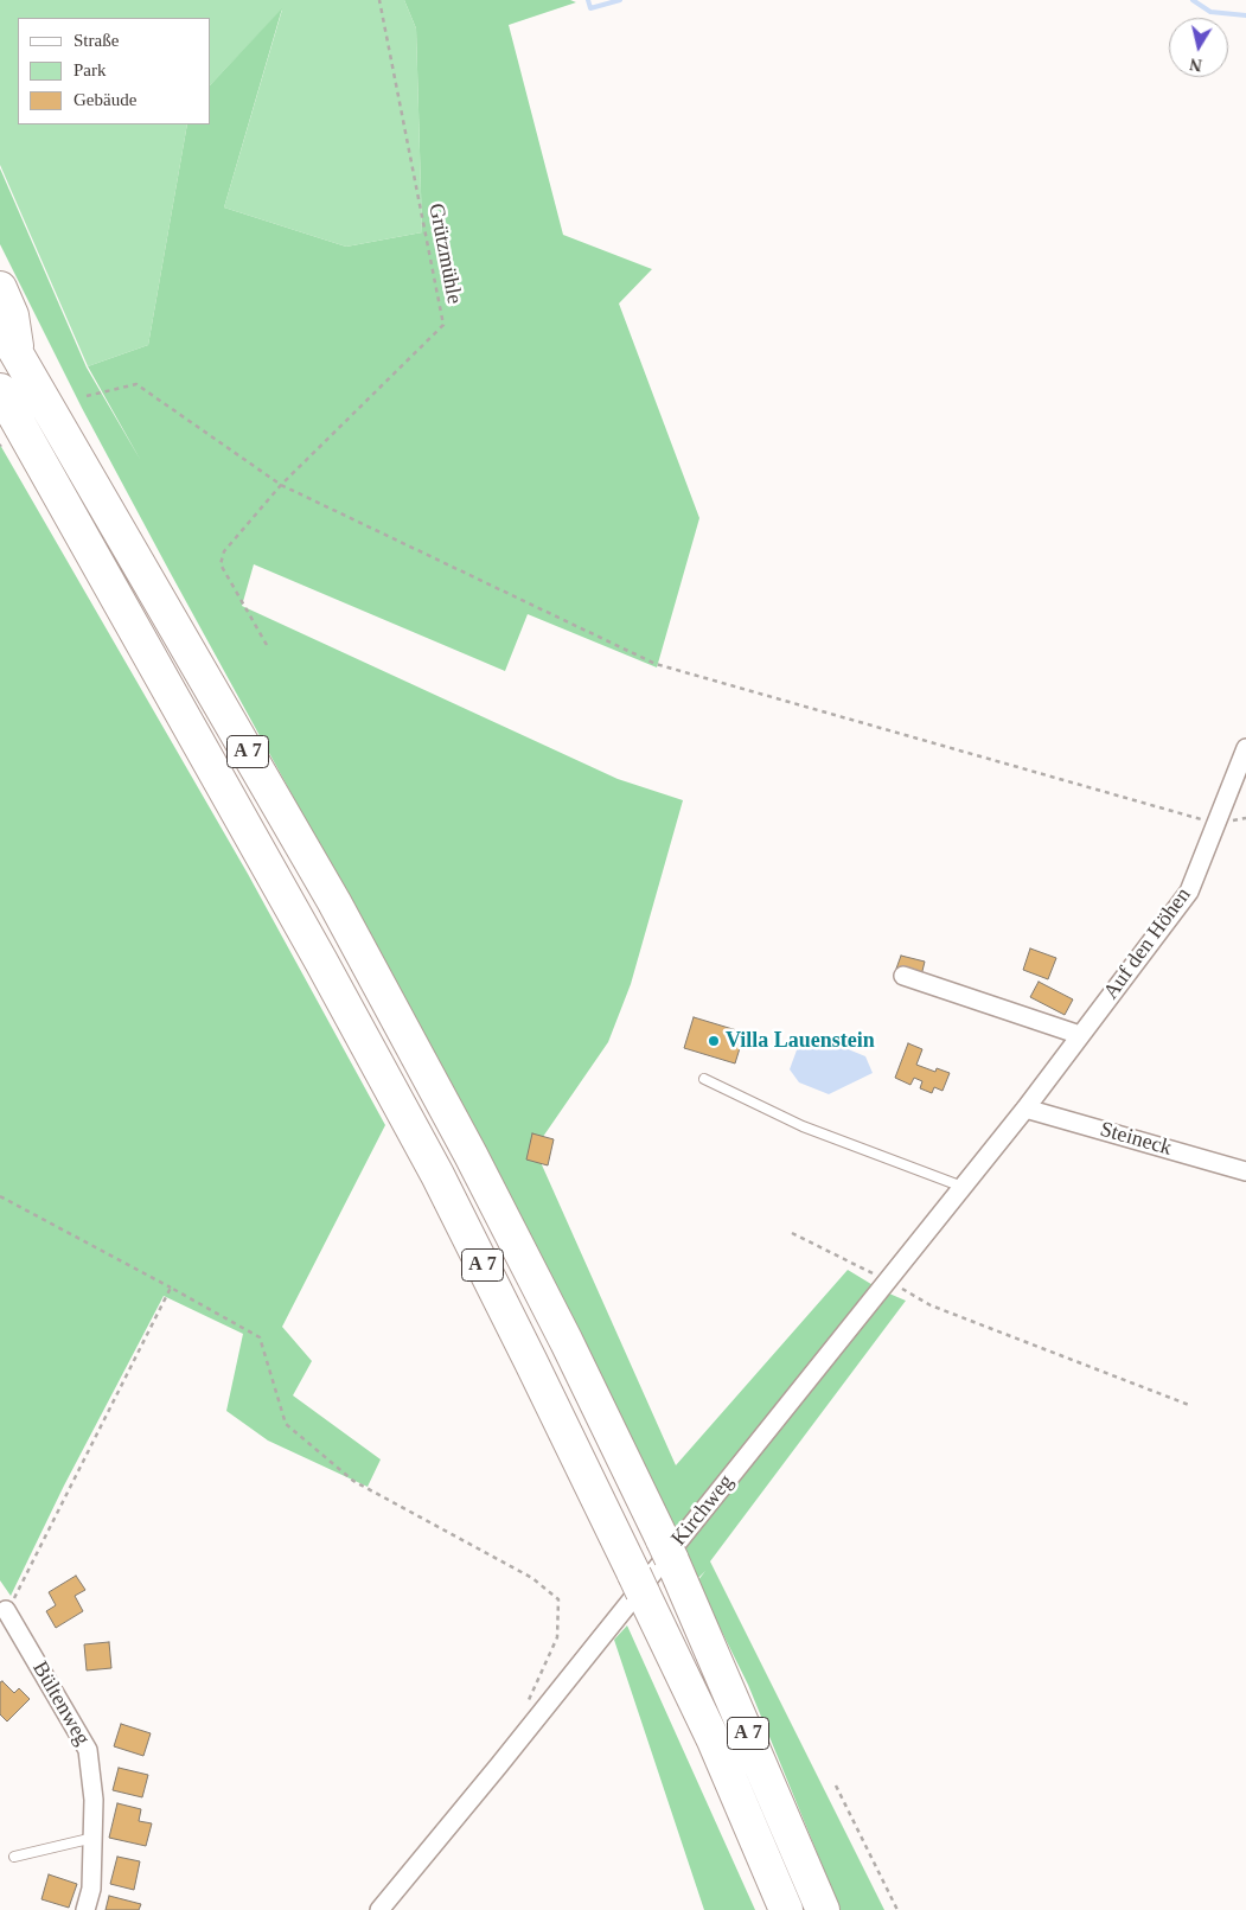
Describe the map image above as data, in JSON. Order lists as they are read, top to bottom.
{
  "streets": {
    "highway": ["A 7"],
    "street": [
      "Auf den Höhen",
      "Steineck",
      "Kirchweg",
      "Bültenweg"
    ],
    "path": ["Grützmühle"]
  },
  "crossings": [
    ["Auf den Höhen", "Steineck"],
    ["Auf den Höhen", "Kirchweg"],
    ["Steineck", "Kirchweg"]
  ],
  "places": ["Villa Lauenstein"],
  "legend": ["Straße", "Park", "Gebäude"],
  "north": "bottom"
}
